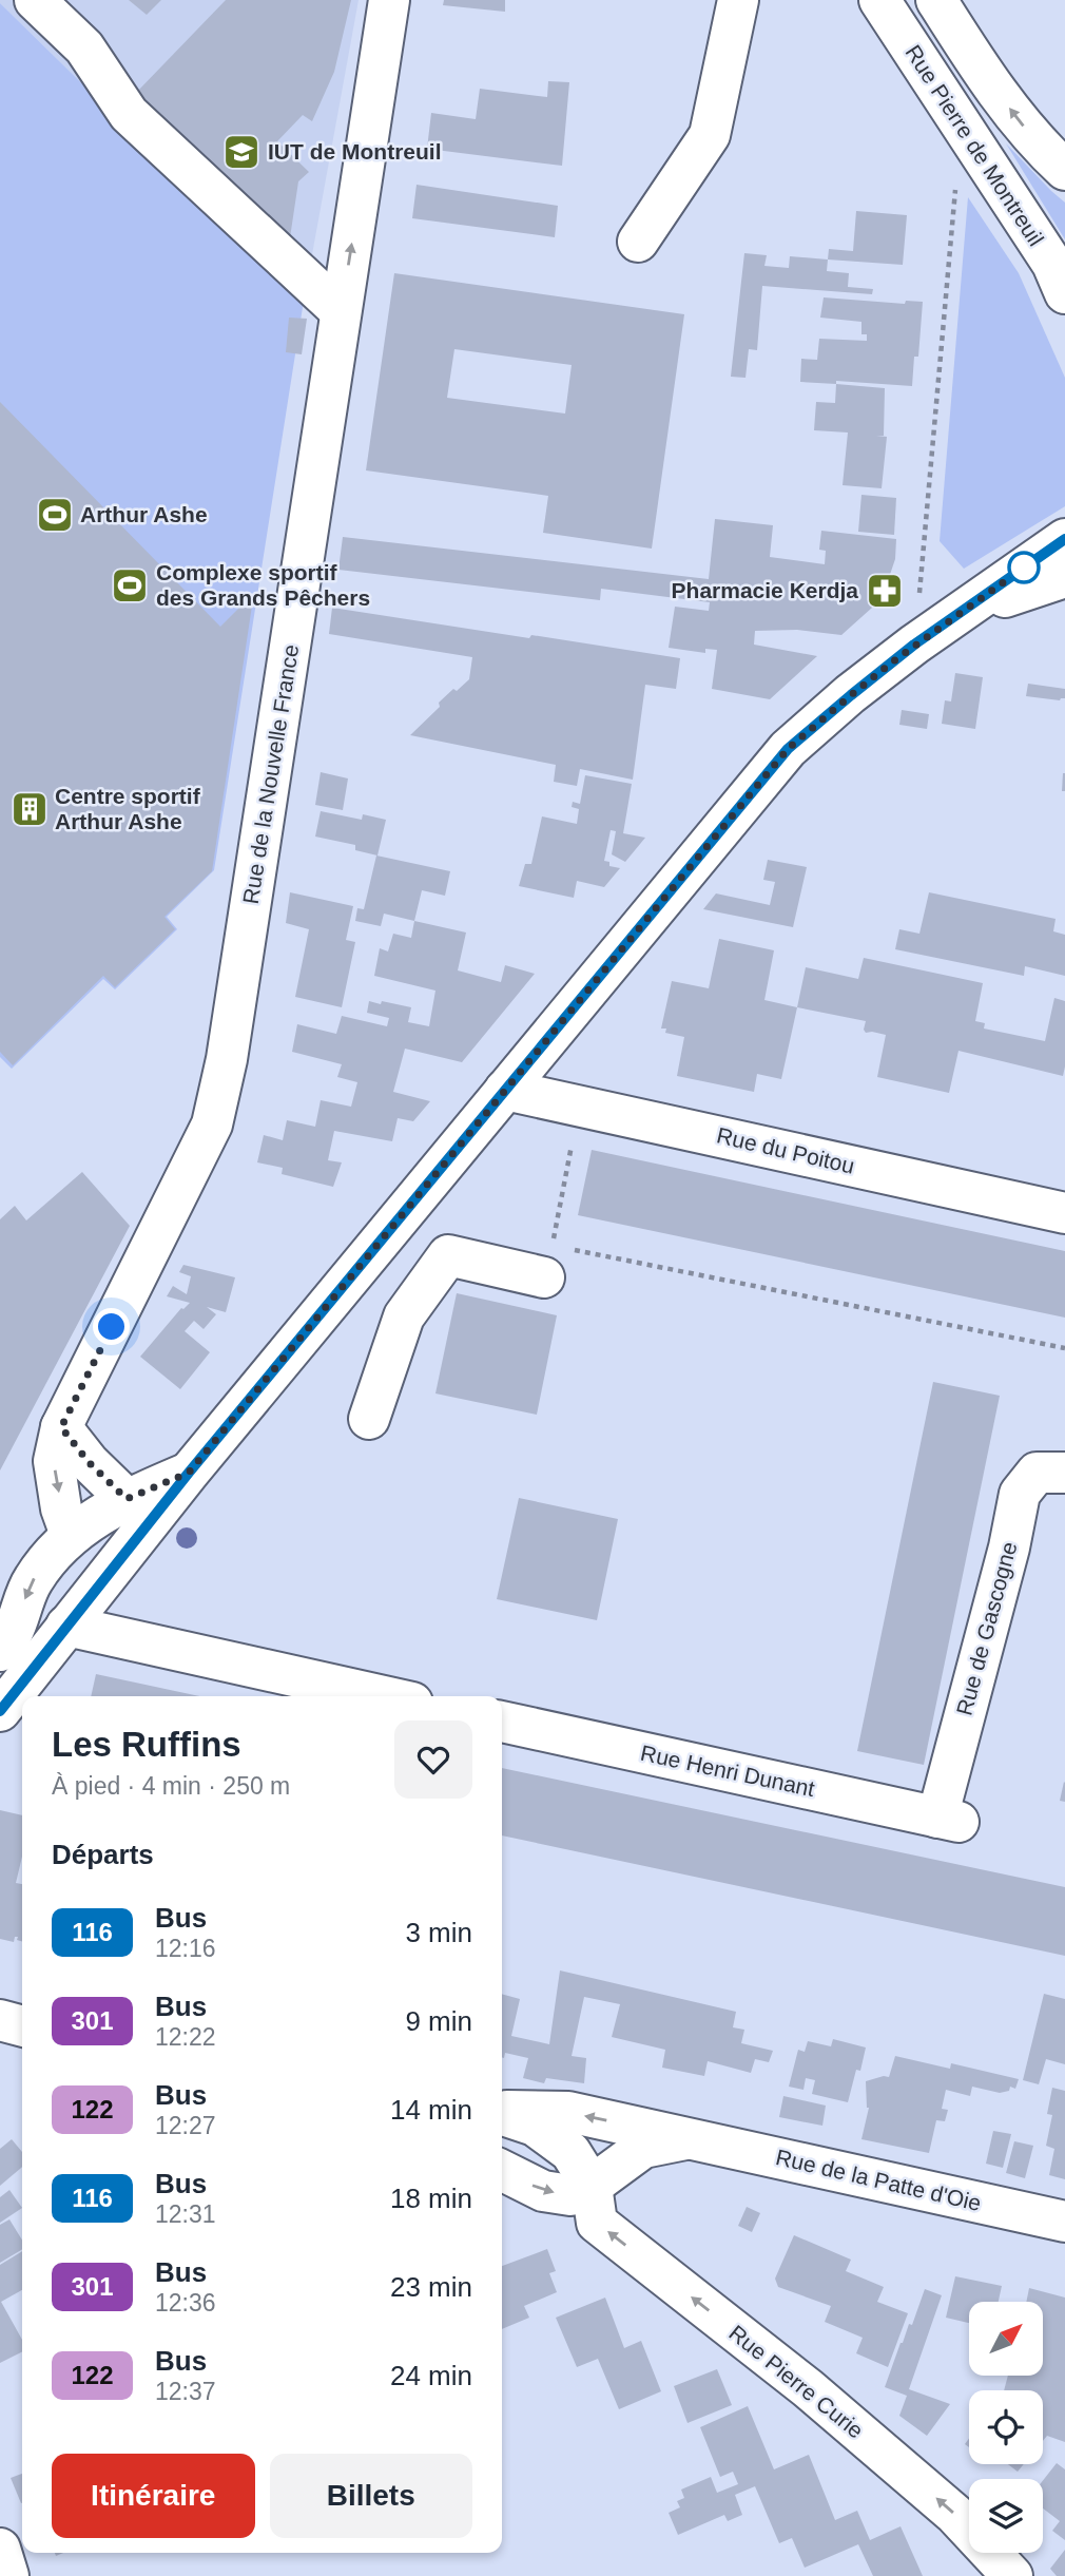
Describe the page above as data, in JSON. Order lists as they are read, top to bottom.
{
  "streets": {
    "street": [
      "Rue Pierre de Montreuil",
      "Rue de la Nouvelle France",
      "Rue du Poitou",
      "Rue de Gascogne",
      "Rue Henri Dunant",
      "Rue de la Patte d'Oie",
      "Rue Pierre Curie"
    ]
  },
  "crossings": [
    ["Rue de Gascogne", "Rue Henri Dunant"],
    ["Rue de la Patte d'Oie", "Rue Pierre Curie"]
  ],
  "one_way": ["Rue Pierre Curie"],
  "places": {
    "school or university": ["IUT de Montreuil"],
    "sports": ["Arthur Ashe", "Complexe sportif des Grands Pêchers"],
    "pharmacy": ["Pharmacie Kerdja"],
    "building": ["Centre sportif Arthur Ashe"]
  },
  "lines": ["bus line 116"],
  "north": "top right",
  "page": {
    "heading": [
      ["Les Ruffins", "À pied · 4 min · 250 m"],
      "Départs"
    ],
    "list": [
      {
        "mark": "116",
        "name": "Bus",
        "note": "12:16",
        "value": "3 min"
      },
      {
        "mark": "301",
        "name": "Bus",
        "note": "12:22",
        "value": "9 min"
      },
      {
        "mark": "122",
        "name": "Bus",
        "note": "12:27",
        "value": "14 min"
      },
      {
        "mark": "116",
        "name": "Bus",
        "note": "12:31",
        "value": "18 min"
      },
      {
        "mark": "301",
        "name": "Bus",
        "note": "12:36",
        "value": "23 min"
      },
      {
        "mark": "122",
        "name": "Bus",
        "note": "12:37",
        "value": "24 min"
      }
    ],
    "buttons": ["Itinéraire", "Billets"]
  }
}
